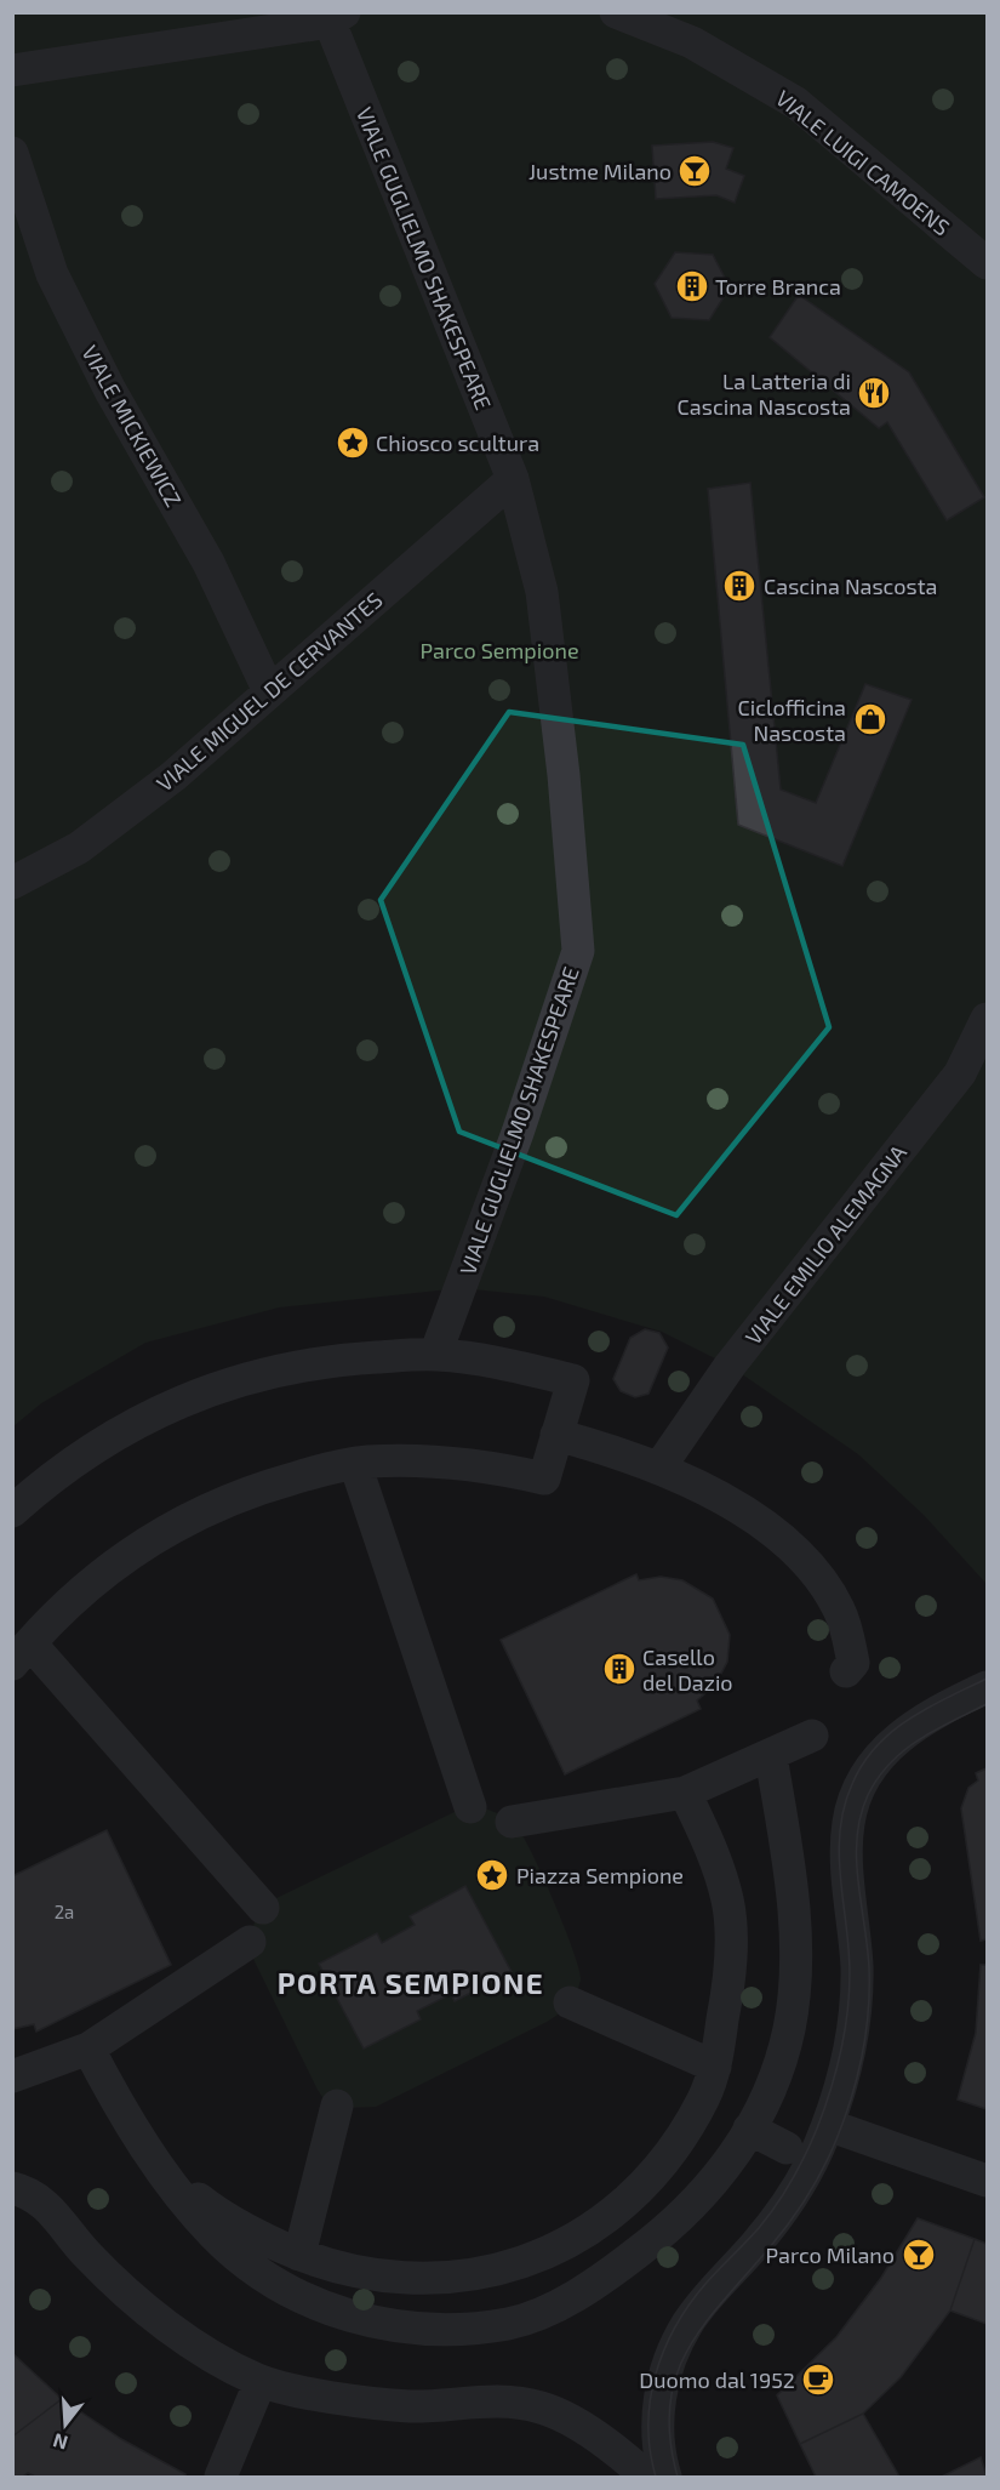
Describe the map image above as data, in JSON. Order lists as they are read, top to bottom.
{
  "streets": {
    "street": [
      "VIALE LUIGI CAMOENS",
      "VIALE GUGLIELMO SHAKESPEARE",
      "VIALE MICKIEWICZ",
      "VIALE MIGUEL DE CERVANTES",
      "VIALE EMILIO ALEMAGNA"
    ]
  },
  "crossings": [
    ["VIALE GUGLIELMO SHAKESPEARE", "VIALE MIGUEL DE CERVANTES"],
    ["VIALE MICKIEWICZ", "VIALE MIGUEL DE CERVANTES"]
  ],
  "districts": ["PORTA SEMPIONE"],
  "parks": ["Parco Sempione"],
  "places": {
    "bar": ["Justme Milano", "Parco Milano"],
    "building": ["Torre Branca", "Cascina Nascosta", "Casello del Dazio"],
    "restaurant": ["La Latteria di Cascina Nascosta"],
    "place": ["Chiosco scultura", "Piazza Sempione"],
    "shop": ["Ciclofficina Nascosta"],
    "cafe": ["Duomo dal 1952"]
  },
  "house_numbers": ["2a"],
  "north": "bottom"
}
